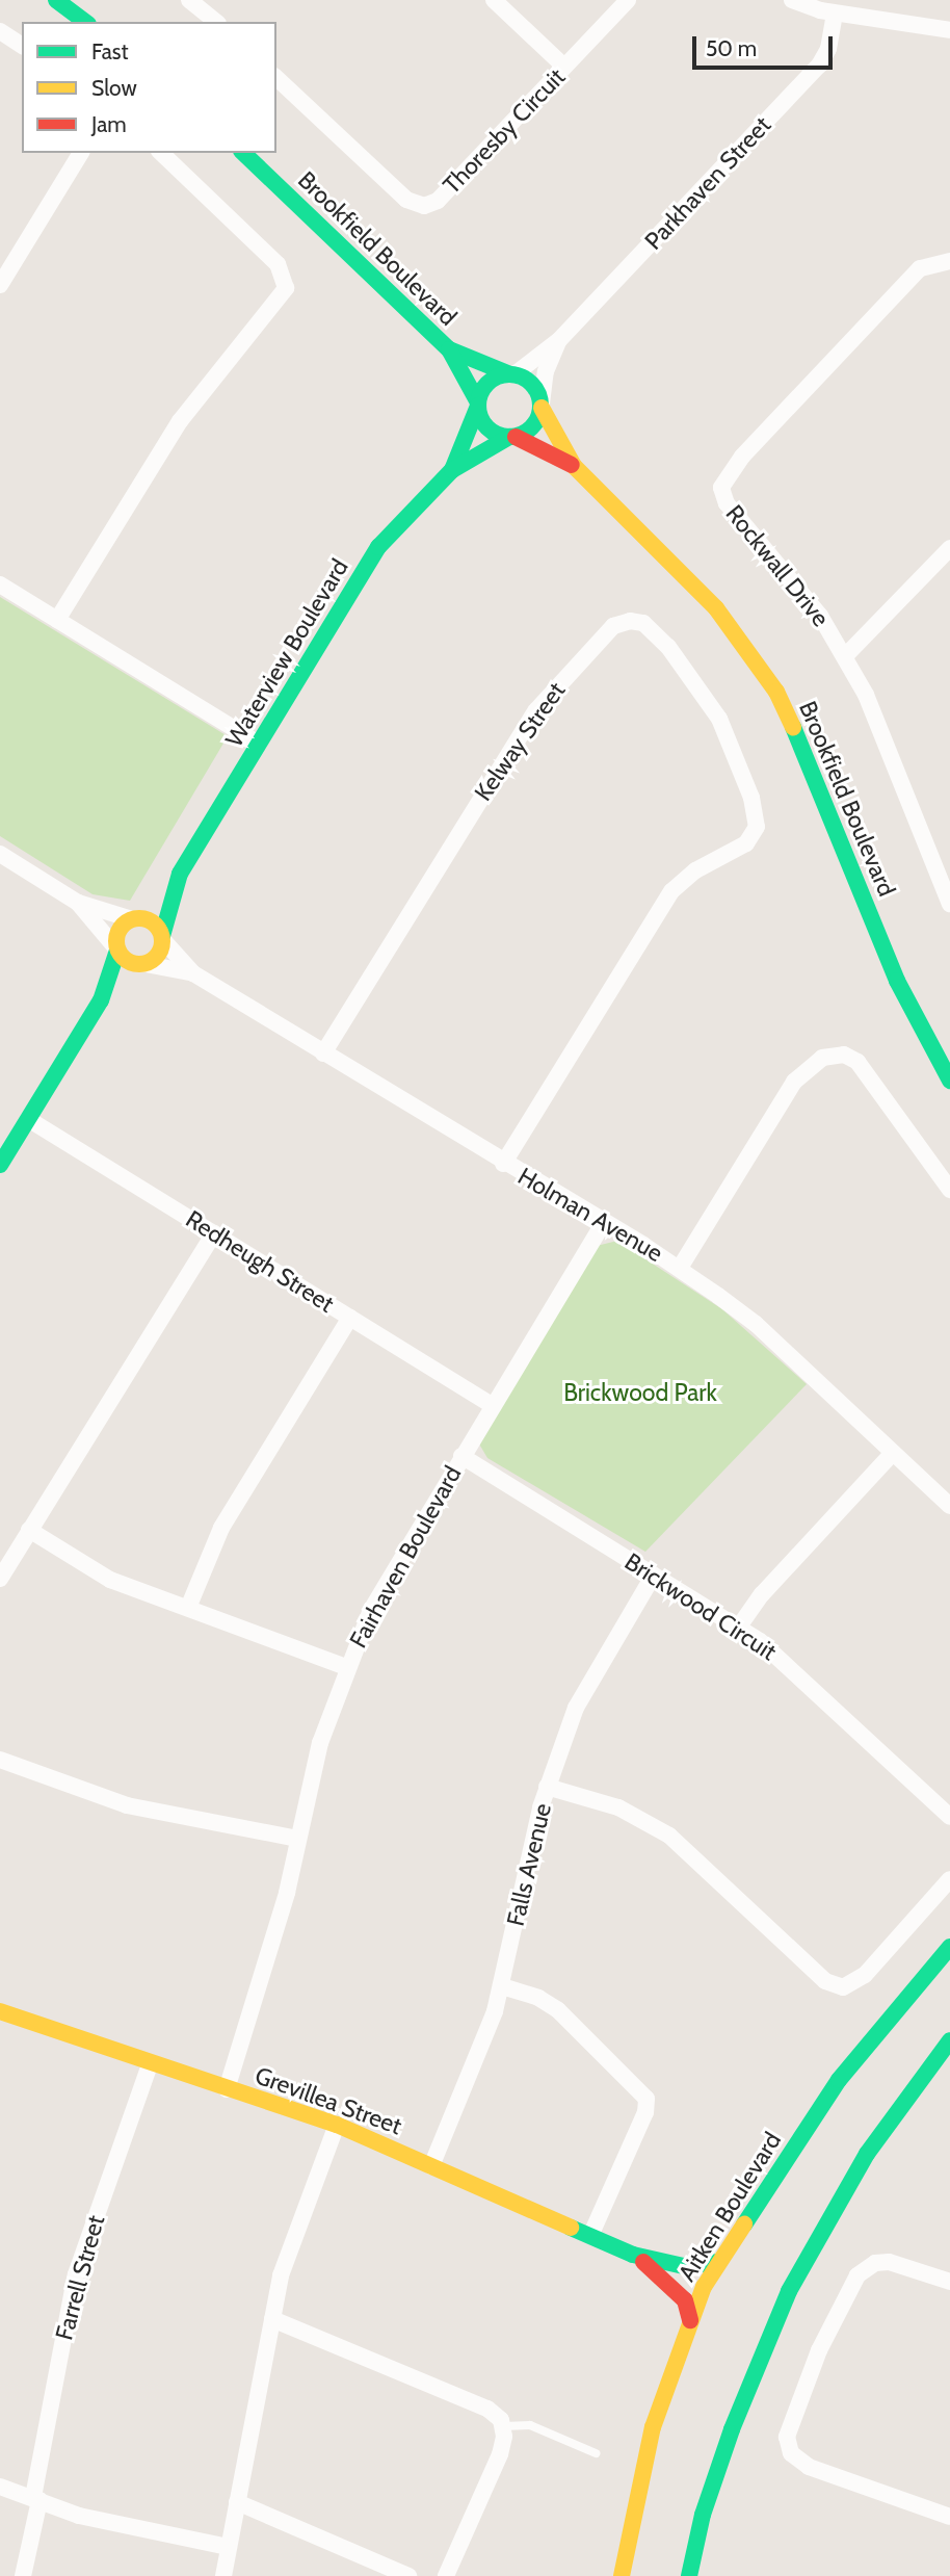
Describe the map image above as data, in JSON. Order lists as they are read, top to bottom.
{
  "streets": {
    "street": [
      "Thoresby Circuit",
      "Parkhaven Street",
      "Brookfield Boulevard",
      "Rockwall Drive",
      "Waterview Boulevard",
      "Kelway Street",
      "Holman Avenue",
      "Redheugh Street",
      "Fairhaven Boulevard",
      "Brickwood Circuit",
      "Falls Avenue",
      "Grevillea Street",
      "Aitken Boulevard",
      "Farrell Street"
    ]
  },
  "crossings": [
    ["Parkhaven Street", "Brookfield Boulevard"],
    ["Parkhaven Street", "Waterview Boulevard"],
    ["Brookfield Boulevard", "Waterview Boulevard"],
    ["Waterview Boulevard", "Holman Avenue"],
    ["Kelway Street", "Holman Avenue"],
    ["Holman Avenue", "Fairhaven Boulevard"],
    ["Redheugh Street", "Fairhaven Boulevard"],
    ["Fairhaven Boulevard", "Brickwood Circuit"],
    ["Fairhaven Boulevard", "Grevillea Street"],
    ["Brickwood Circuit", "Falls Avenue"],
    ["Falls Avenue", "Grevillea Street"],
    ["Grevillea Street", "Farrell Street"]
  ],
  "parks": ["Brickwood Park"],
  "legend": ["Fast", "Slow", "Jam"],
  "scale_bar": "50 m"
}
